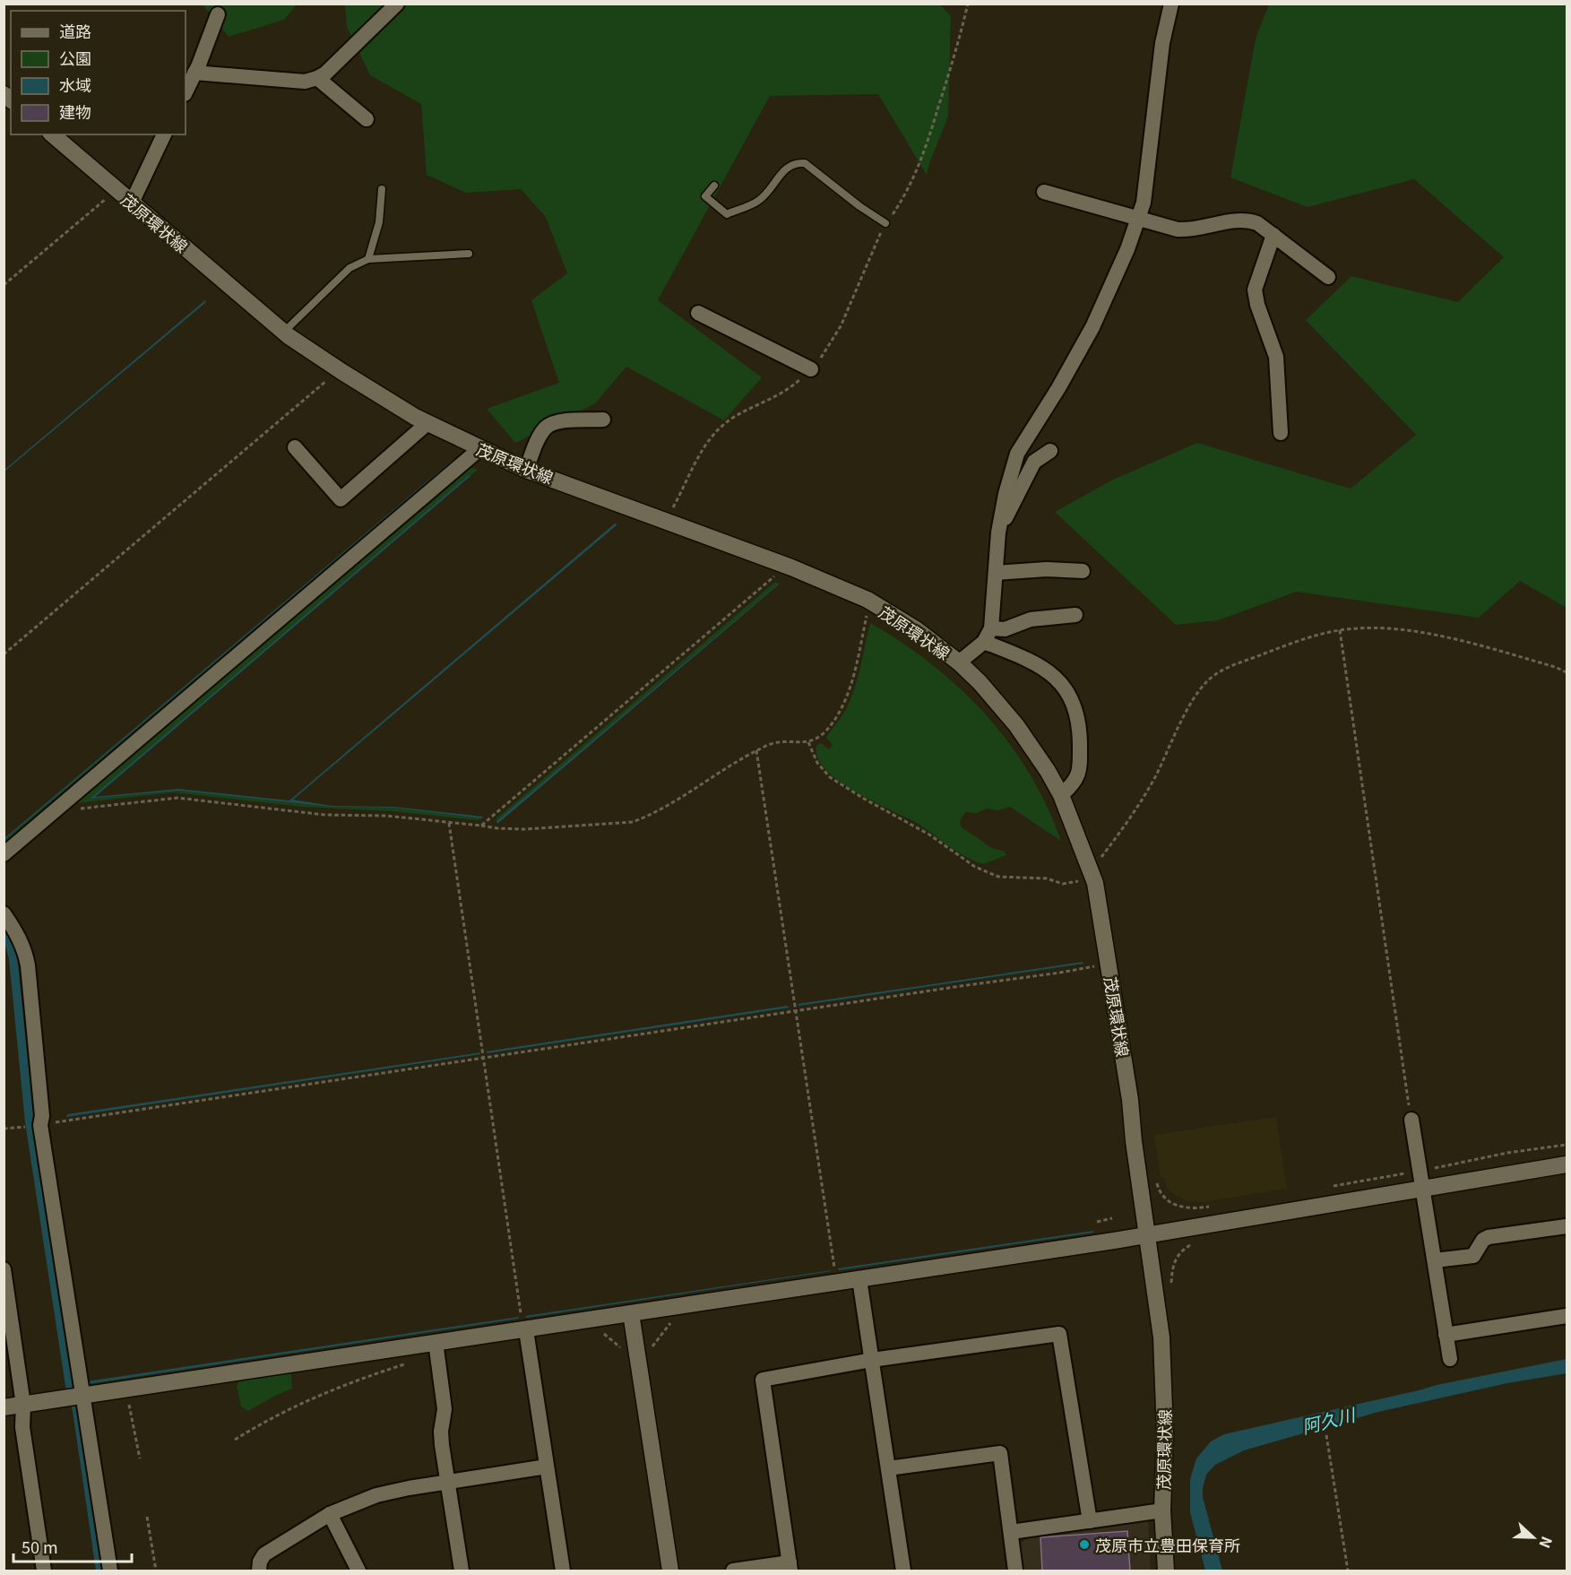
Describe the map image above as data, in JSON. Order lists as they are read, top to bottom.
{
  "streets": {
    "main road": ["茂原環状線"]
  },
  "water": ["阿久川"],
  "places": ["茂原市立豊田保育所"],
  "legend": [
    "道路",
    "公園",
    "水域",
    "建物"
  ],
  "scale_bar": "50 m",
  "north": "right"
}
